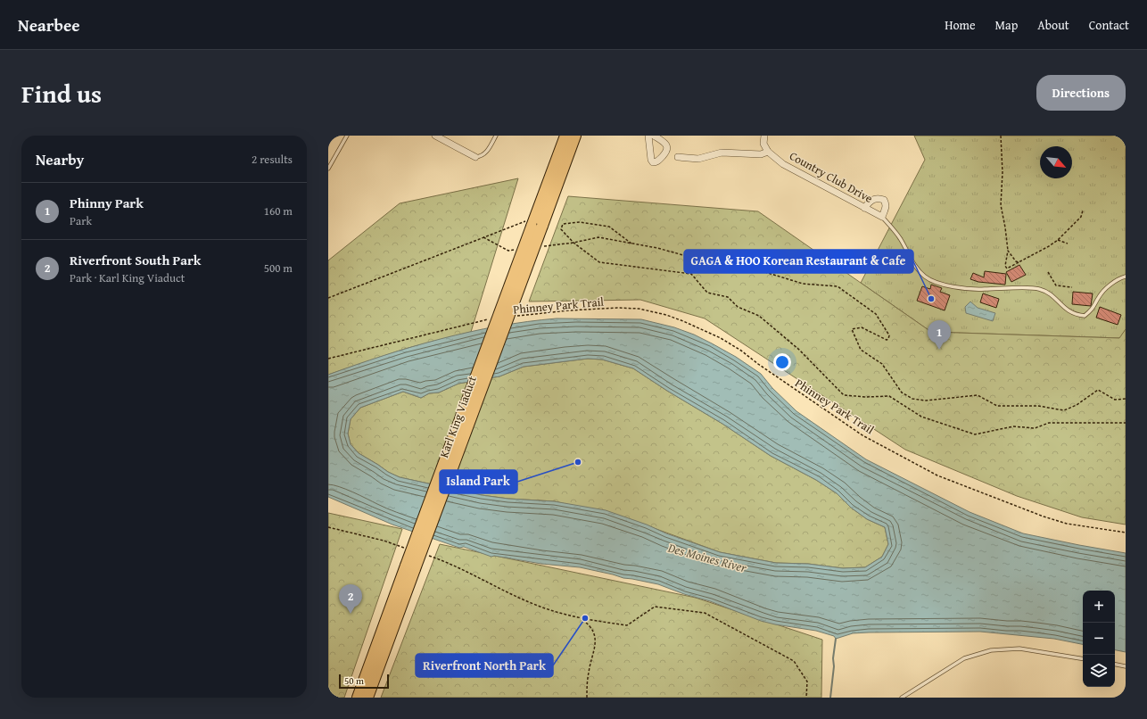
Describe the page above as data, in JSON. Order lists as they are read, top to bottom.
{
  "streets": {
    "main road": ["Karl King Viaduct"],
    "street": ["Country Club Drive"],
    "path": ["Phinney Park Trail"]
  },
  "water": ["Des Moines River"],
  "places": ["GAGA & HOO Korean Restaurant & Cafe", "Island Park", "Riverfront North Park"],
  "scale_bar": "50 m",
  "north": "bottom right",
  "page": {
    "header": "Nearbee",
    "nav": [
      "Home",
      "Map",
      "About",
      "Contact"
    ],
    "title": "Find us",
    "buttons": "Directions",
    "heading": ["Nearby", "2 results"],
    "list": [
      {
        "mark": "1",
        "name": "Phinny Park",
        "note": "Park",
        "value": "160 m"
      },
      {
        "mark": "2",
        "name": "Riverfront South Park",
        "note": "Park · Karl King Viaduct",
        "value": "500 m"
      }
    ],
    "pins": ["1", "2"],
    "map_buttons": ["+", "−"],
    "scale": "50 m"
  }
}
